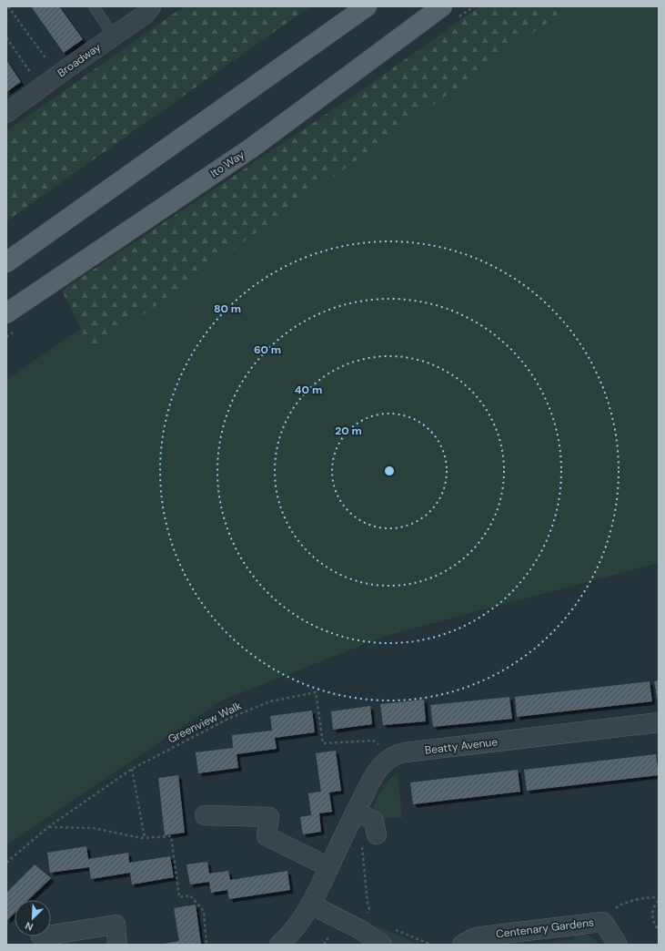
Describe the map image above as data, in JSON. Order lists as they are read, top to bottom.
{
  "streets": {
    "main road": ["Ito Way"],
    "street": ["Broadway", "Beatty Avenue", "Centenary Gardens"],
    "path": ["Greenview Walk"]
  },
  "crossings": [
    ["Greenview Walk", "Beatty Avenue"]
  ],
  "north": "bottom left",
  "rings": [
    "80 m",
    "60 m",
    "40 m",
    "20 m"
  ]
}
